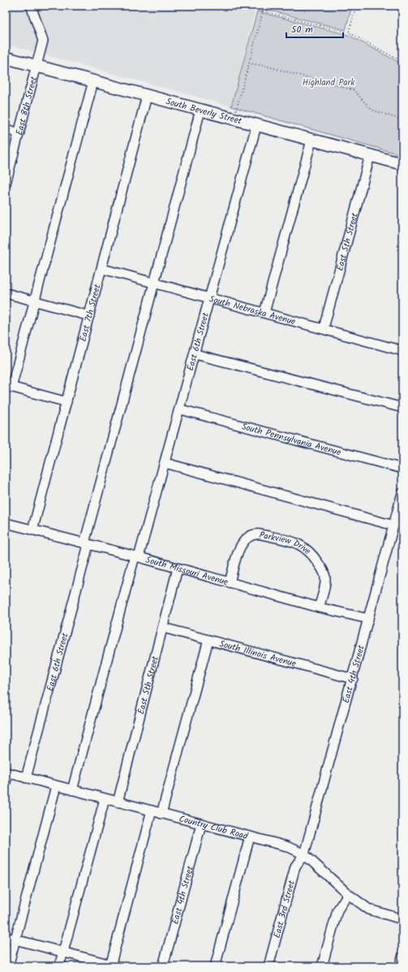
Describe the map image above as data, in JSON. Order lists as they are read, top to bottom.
{
  "streets": {
    "main road": ["South Beverly Street"],
    "street": [
      "East 8th Street",
      "East 5th Street",
      "South Nebraska Avenue",
      "East 7th Street",
      "East 6th Street",
      "South Pennsylvania Avenue",
      "Parkview Drive",
      "South Missouri Avenue",
      "South Illinois Avenue",
      "East 4th Street",
      "Country Club Road",
      "East 3rd Street"
    ]
  },
  "crossings": [
    ["East 8th Street", "South Beverly Street"],
    ["South Beverly Street", "East 5th Street"],
    ["South Beverly Street", "East 7th Street"],
    ["South Beverly Street", "East 6th Street"],
    ["East 5th Street", "South Nebraska Avenue"],
    ["East 5th Street", "South Missouri Avenue"],
    ["East 5th Street", "South Illinois Avenue"],
    ["East 5th Street", "Country Club Road"],
    ["South Nebraska Avenue", "East 7th Street"],
    ["South Nebraska Avenue", "East 6th Street"],
    ["East 7th Street", "South Missouri Avenue"],
    ["East 6th Street", "South Pennsylvania Avenue"],
    ["East 6th Street", "South Missouri Avenue"],
    ["East 6th Street", "Country Club Road"],
    ["Parkview Drive", "South Missouri Avenue"],
    ["South Missouri Avenue", "East 4th Street"],
    ["South Illinois Avenue", "East 4th Street"],
    ["East 4th Street", "Country Club Road"],
    ["East 4th Street", "East 3rd Street"],
    ["Country Club Road", "East 3rd Street"]
  ],
  "parks": ["Highland Park"],
  "scale_bar": "50 m"
}
